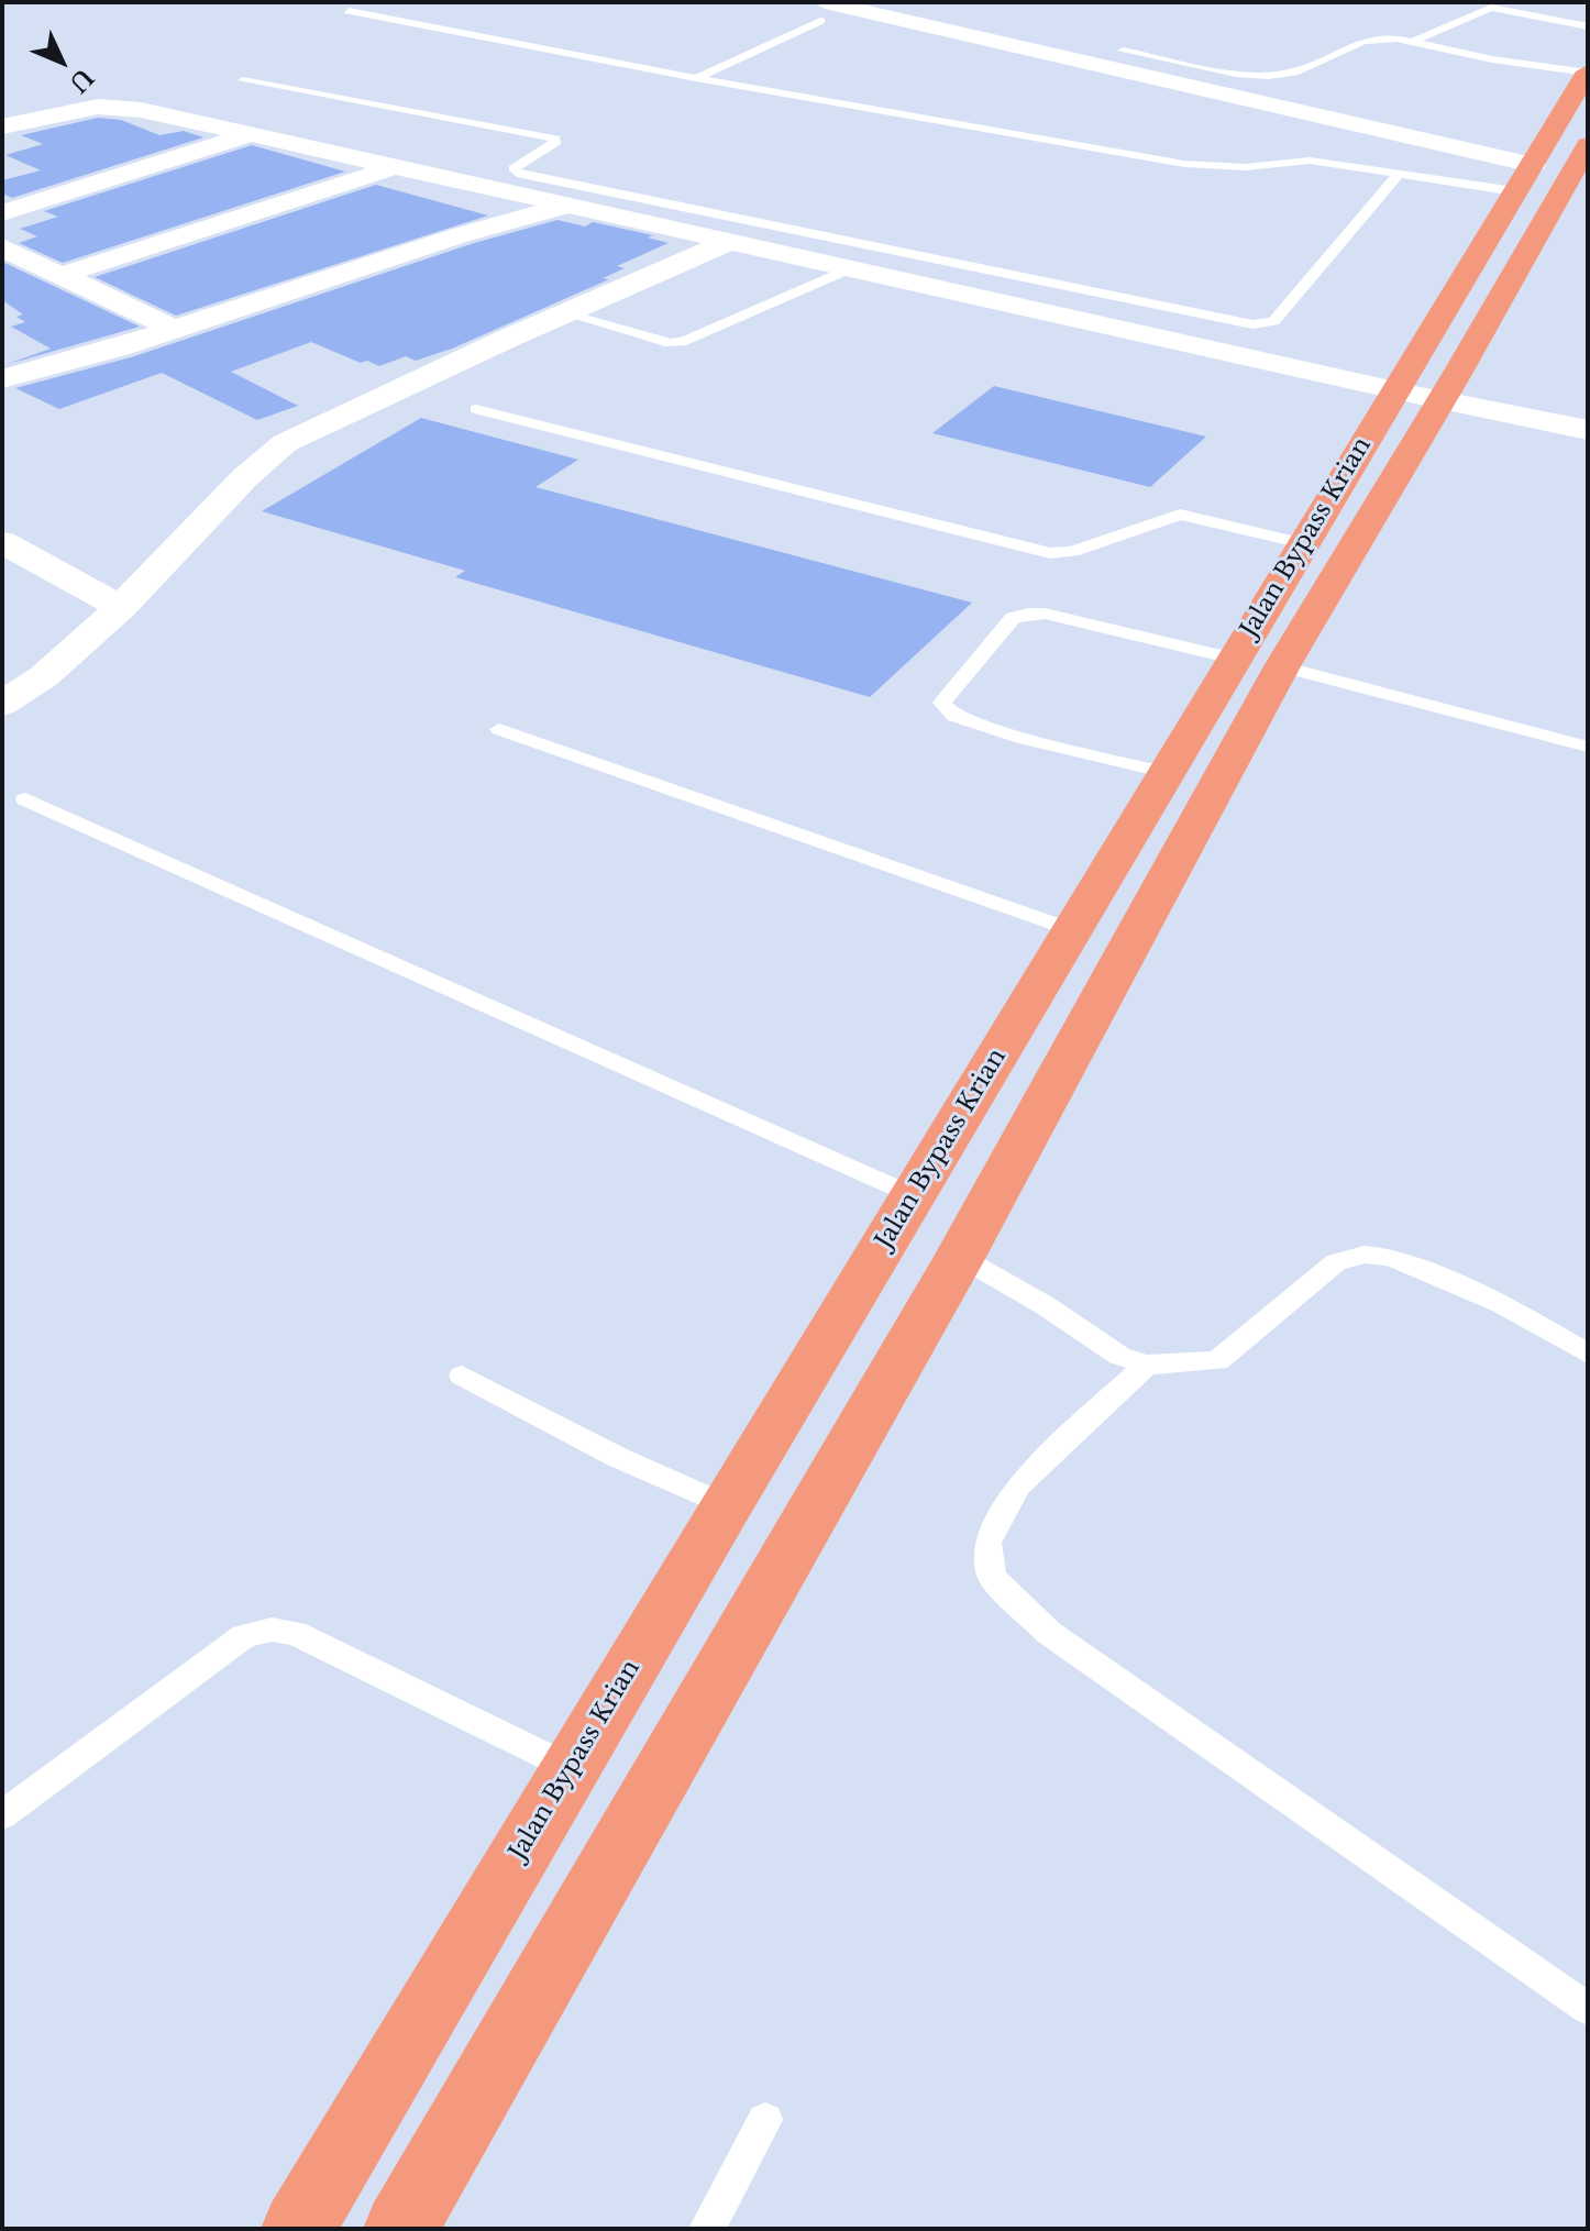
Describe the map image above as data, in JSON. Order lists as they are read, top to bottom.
{
  "streets": {
    "highway": ["Jalan Bypass Krian"]
  },
  "north": "bottom right"
}
